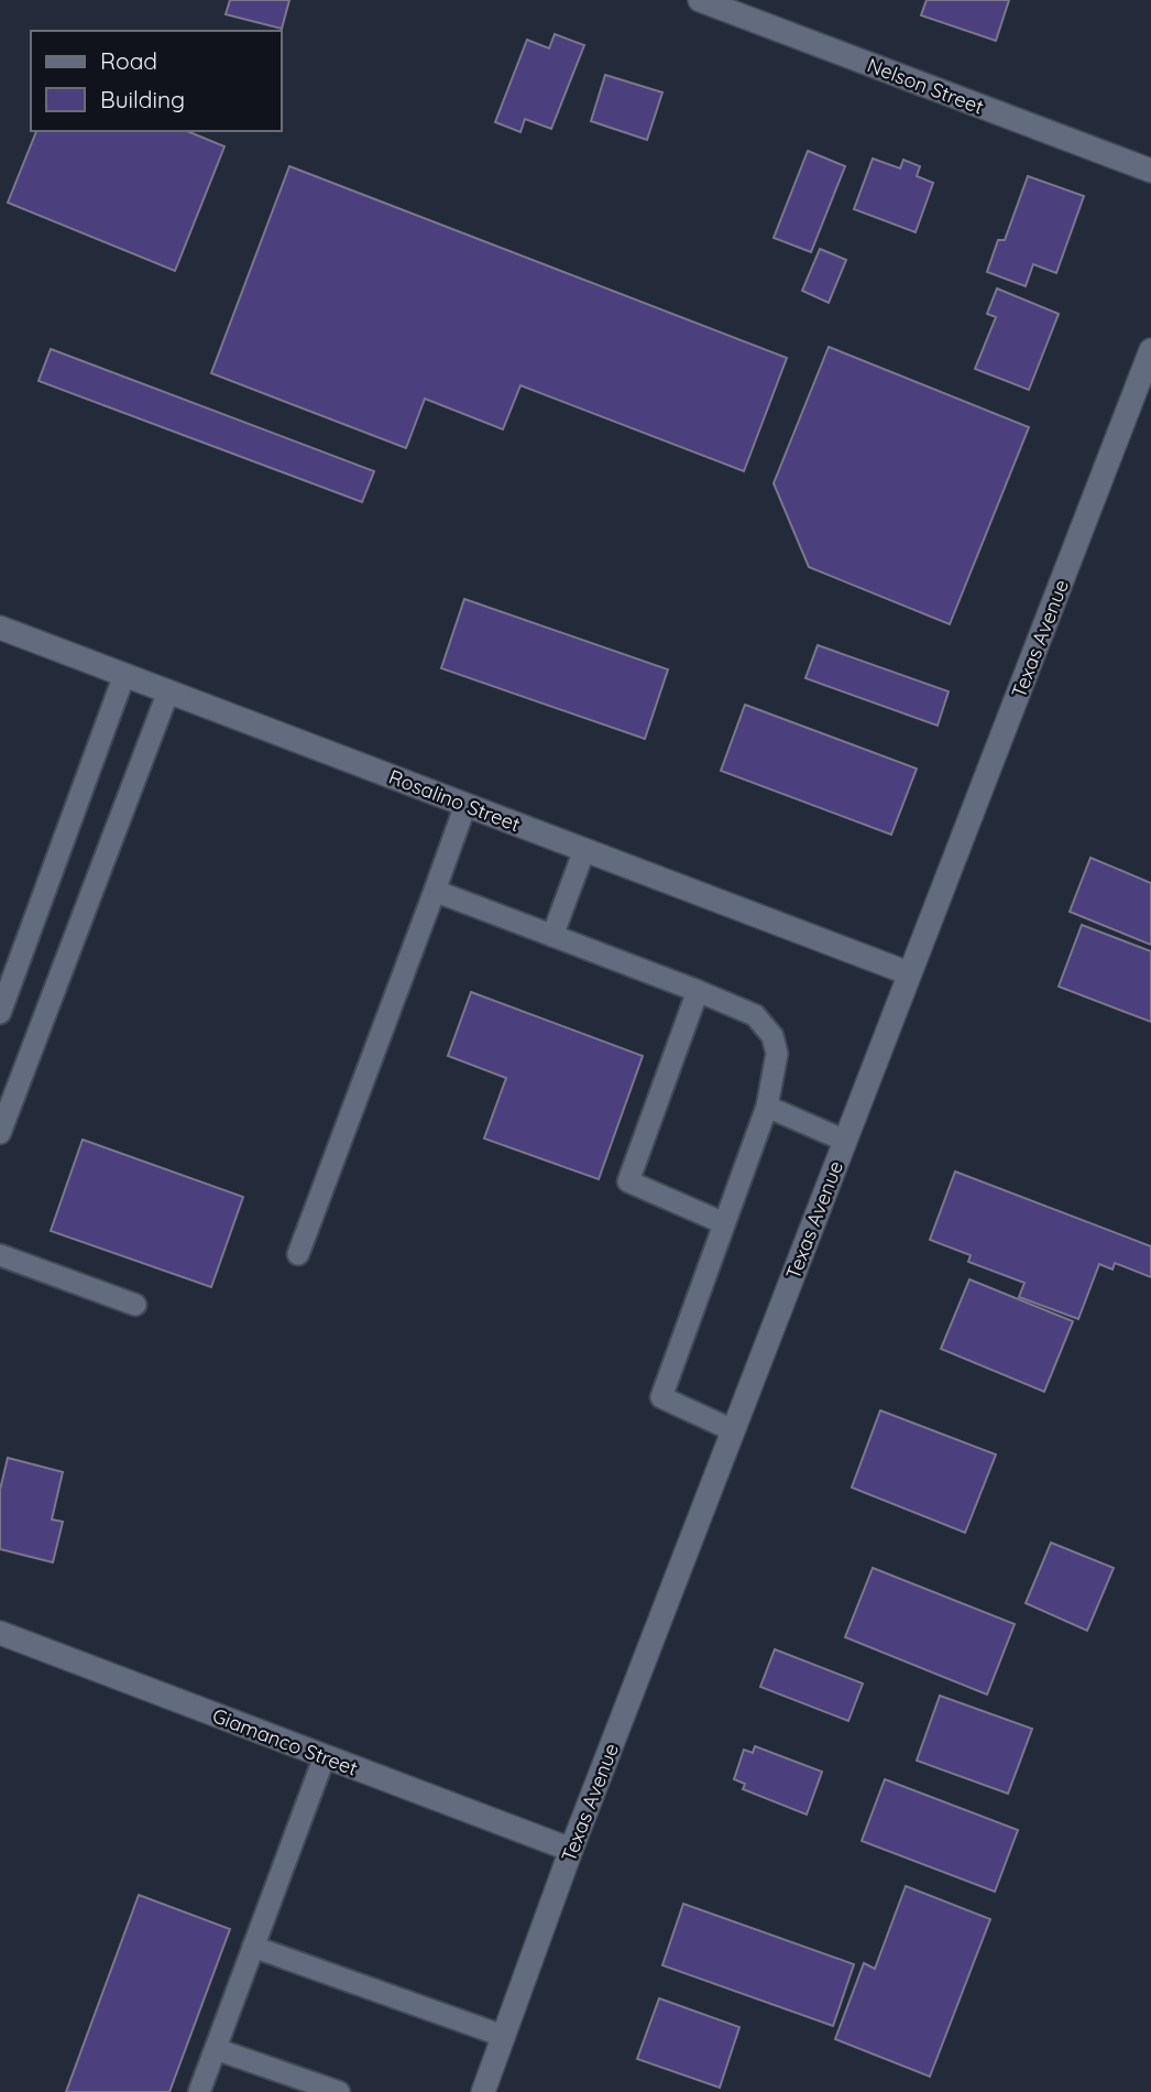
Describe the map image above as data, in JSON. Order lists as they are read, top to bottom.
{
  "streets": {
    "street": [
      "Nelson Street",
      "Texas Avenue",
      "Rosalino Street",
      "Giamanco Street"
    ]
  },
  "crossings": [
    ["Texas Avenue", "Rosalino Street"],
    ["Texas Avenue", "Giamanco Street"]
  ],
  "legend": ["Road", "Building"]
}
